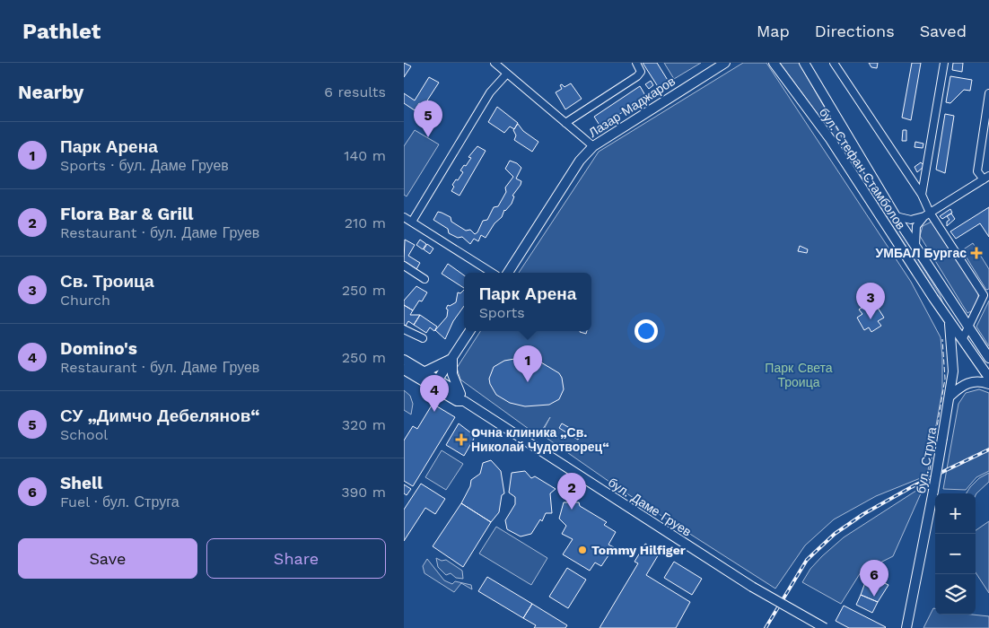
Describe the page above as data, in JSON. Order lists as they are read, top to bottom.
{
  "streets": {
    "main road": [
      "Лазар Маджаров",
      "бул. Стефан Стамболов",
      "бул. Струга",
      "бул. Даме Груев"
    ]
  },
  "crossings": [
    ["бул. Стефан Стамболов", "бул. Струга"]
  ],
  "parks": ["Парк Света Троица"],
  "places": {
    "health": ["УМБАЛ Бургас", "Oчна клиника „Св. Николай Чудотворец“"],
    "other": ["Tommy Hilfiger"]
  },
  "page": {
    "header": "Pathlet",
    "nav": ["Map", "Directions", "Saved"],
    "heading": ["Nearby", "6 results"],
    "pins": [
      "5",
      "3",
      "1",
      "4",
      "2",
      "6"
    ],
    "list": [
      {
        "mark": "1",
        "name": "Парк Арена",
        "note": "Sports · бул. Даме Груев",
        "value": "140 m"
      },
      {
        "mark": "2",
        "name": "Flora Bar & Grill",
        "note": "Restaurant · бул. Даме Груев",
        "value": "210 m"
      },
      {
        "mark": "3",
        "name": "Св. Троица",
        "note": "Church",
        "value": "250 m"
      },
      {
        "mark": "4",
        "name": "Domino's",
        "note": "Restaurant · бул. Даме Груев",
        "value": "250 m"
      },
      {
        "mark": "5",
        "name": "СУ „Димчо Дебелянов“",
        "note": "School",
        "value": "320 m"
      },
      {
        "mark": "6",
        "name": "Shell",
        "note": "Fuel · бул. Струга",
        "value": "390 m"
      }
    ],
    "popup": ["Парк Арена", "Sports"],
    "map_buttons": ["+", "−"],
    "buttons": ["Save", "Share"]
  }
}
